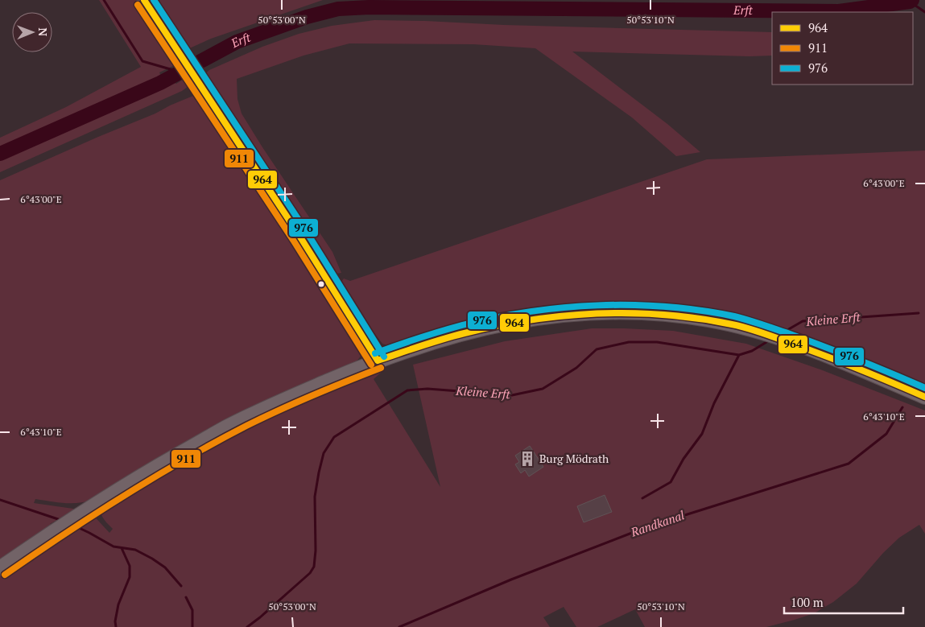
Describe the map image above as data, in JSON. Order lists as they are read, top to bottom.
{
  "water": ["Erft", "Kleine Erft", "Randkanal"],
  "places": {
    "building": ["Burg Mödrath"]
  },
  "lines": ["transit line 964", "transit line 976", "transit line 911"],
  "legend": ["964", "911", "976"],
  "scale_bar": "100 m",
  "north": "right",
  "coordinates": [
    "50°53'00\"N",
    "50°53'10\"N",
    "6°43'00\"E",
    "6°43'10\"E"
  ]
}
